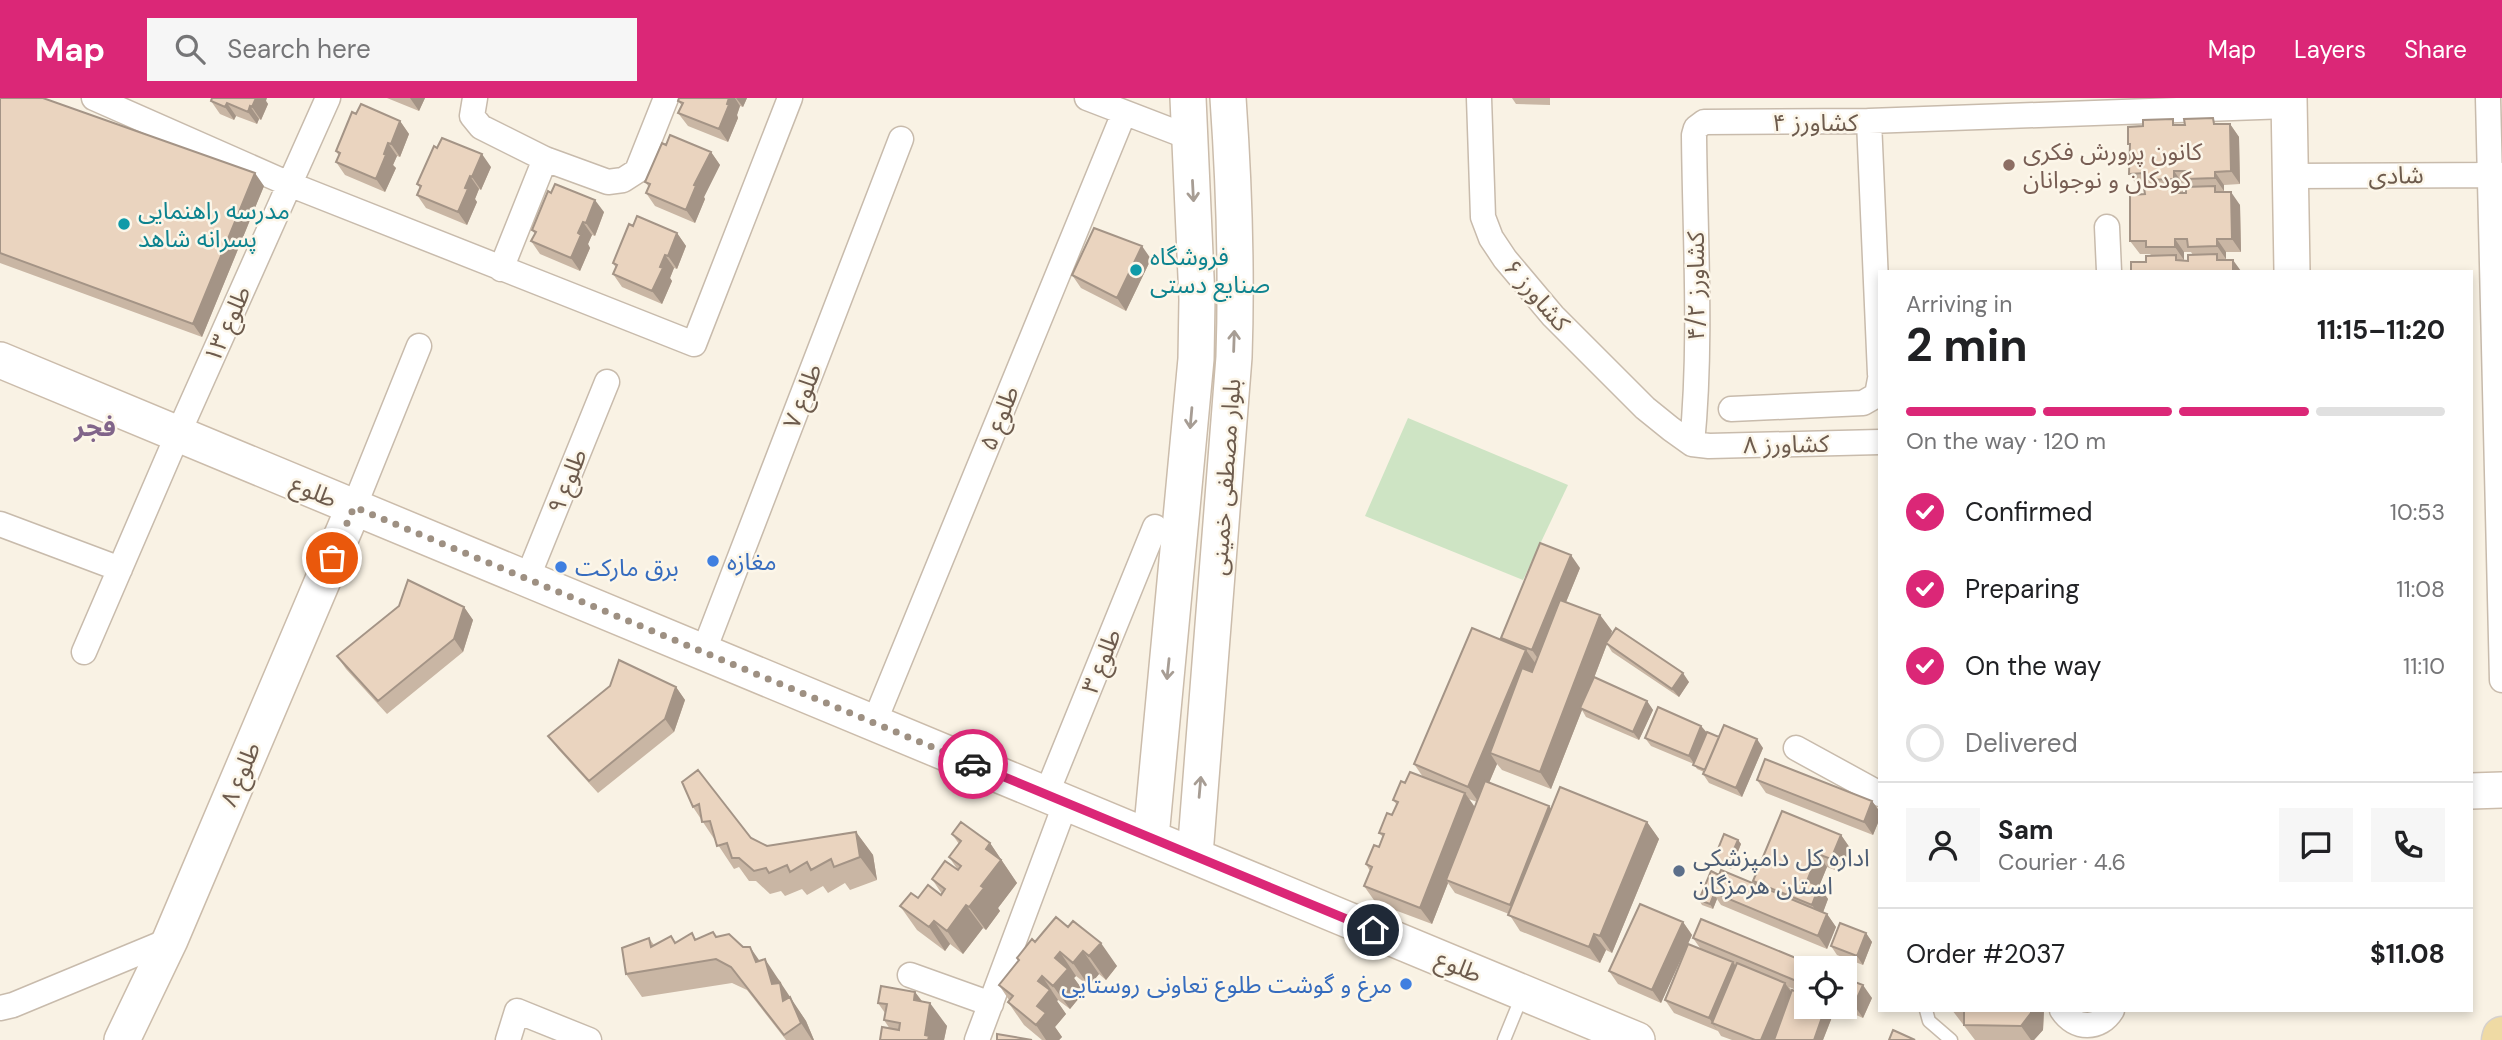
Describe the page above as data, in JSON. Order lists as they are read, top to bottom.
{
  "streets": {
    "street": [
      "کشاورز ۴",
      "شادی",
      "کشاورز ۴/۲",
      "کشاورز ۶",
      "طلوع ۱۳",
      "طلوع ۷",
      "طلوع ۵",
      "کشاورز ۸",
      "بلوار مصطفی خمینی",
      "طلوع ۹",
      "طلوع",
      "طلوع ۳",
      "طلوع ۸"
    ]
  },
  "crossings": [
    ["کشاورز ۴", "کشاورز ۴/۲"],
    ["کشاورز ۴/۲", "کشاورز ۶"],
    ["کشاورز ۴/۲", "کشاورز ۸"],
    ["کشاورز ۶", "کشاورز ۸"],
    ["طلوع ۱۳", "طلوع"],
    ["طلوع ۷", "طلوع"],
    ["طلوع ۵", "طلوع"],
    ["بلوار مصطفی خمینی", "طلوع"],
    ["طلوع ۹", "طلوع"],
    ["طلوع", "طلوع ۳"],
    ["طلوع", "طلوع ۸"]
  ],
  "districts": ["فجر"],
  "places": [
    "کانون پرورش فکری کودکان و نوجوانان",
    "مدرسه راهنمایی پسرانه شاهد",
    "فروشگاه صنایع دستی",
    "مغازه",
    "برق مارکت",
    "اداره کل دامپزشکی استان هرمزگان",
    "مرغ و گوشت طلوع تعاونی روستایی"
  ],
  "page": {
    "header": "Map",
    "search": "Search here",
    "nav": ["Map", "Layers", "Share"],
    "heading": ["2 min", "Arriving in", "11:15–11:20"],
    "panel": [
      "Sam",
      "Courier · 4.6",
      "Order #2037",
      "$11.08"
    ],
    "bar": "On the way · 120 m",
    "list": [
      ["Confirmed", "10:53"],
      ["Preparing", "11:08"],
      ["On the way", "11:10"],
      "Delivered"
    ]
  }
}
